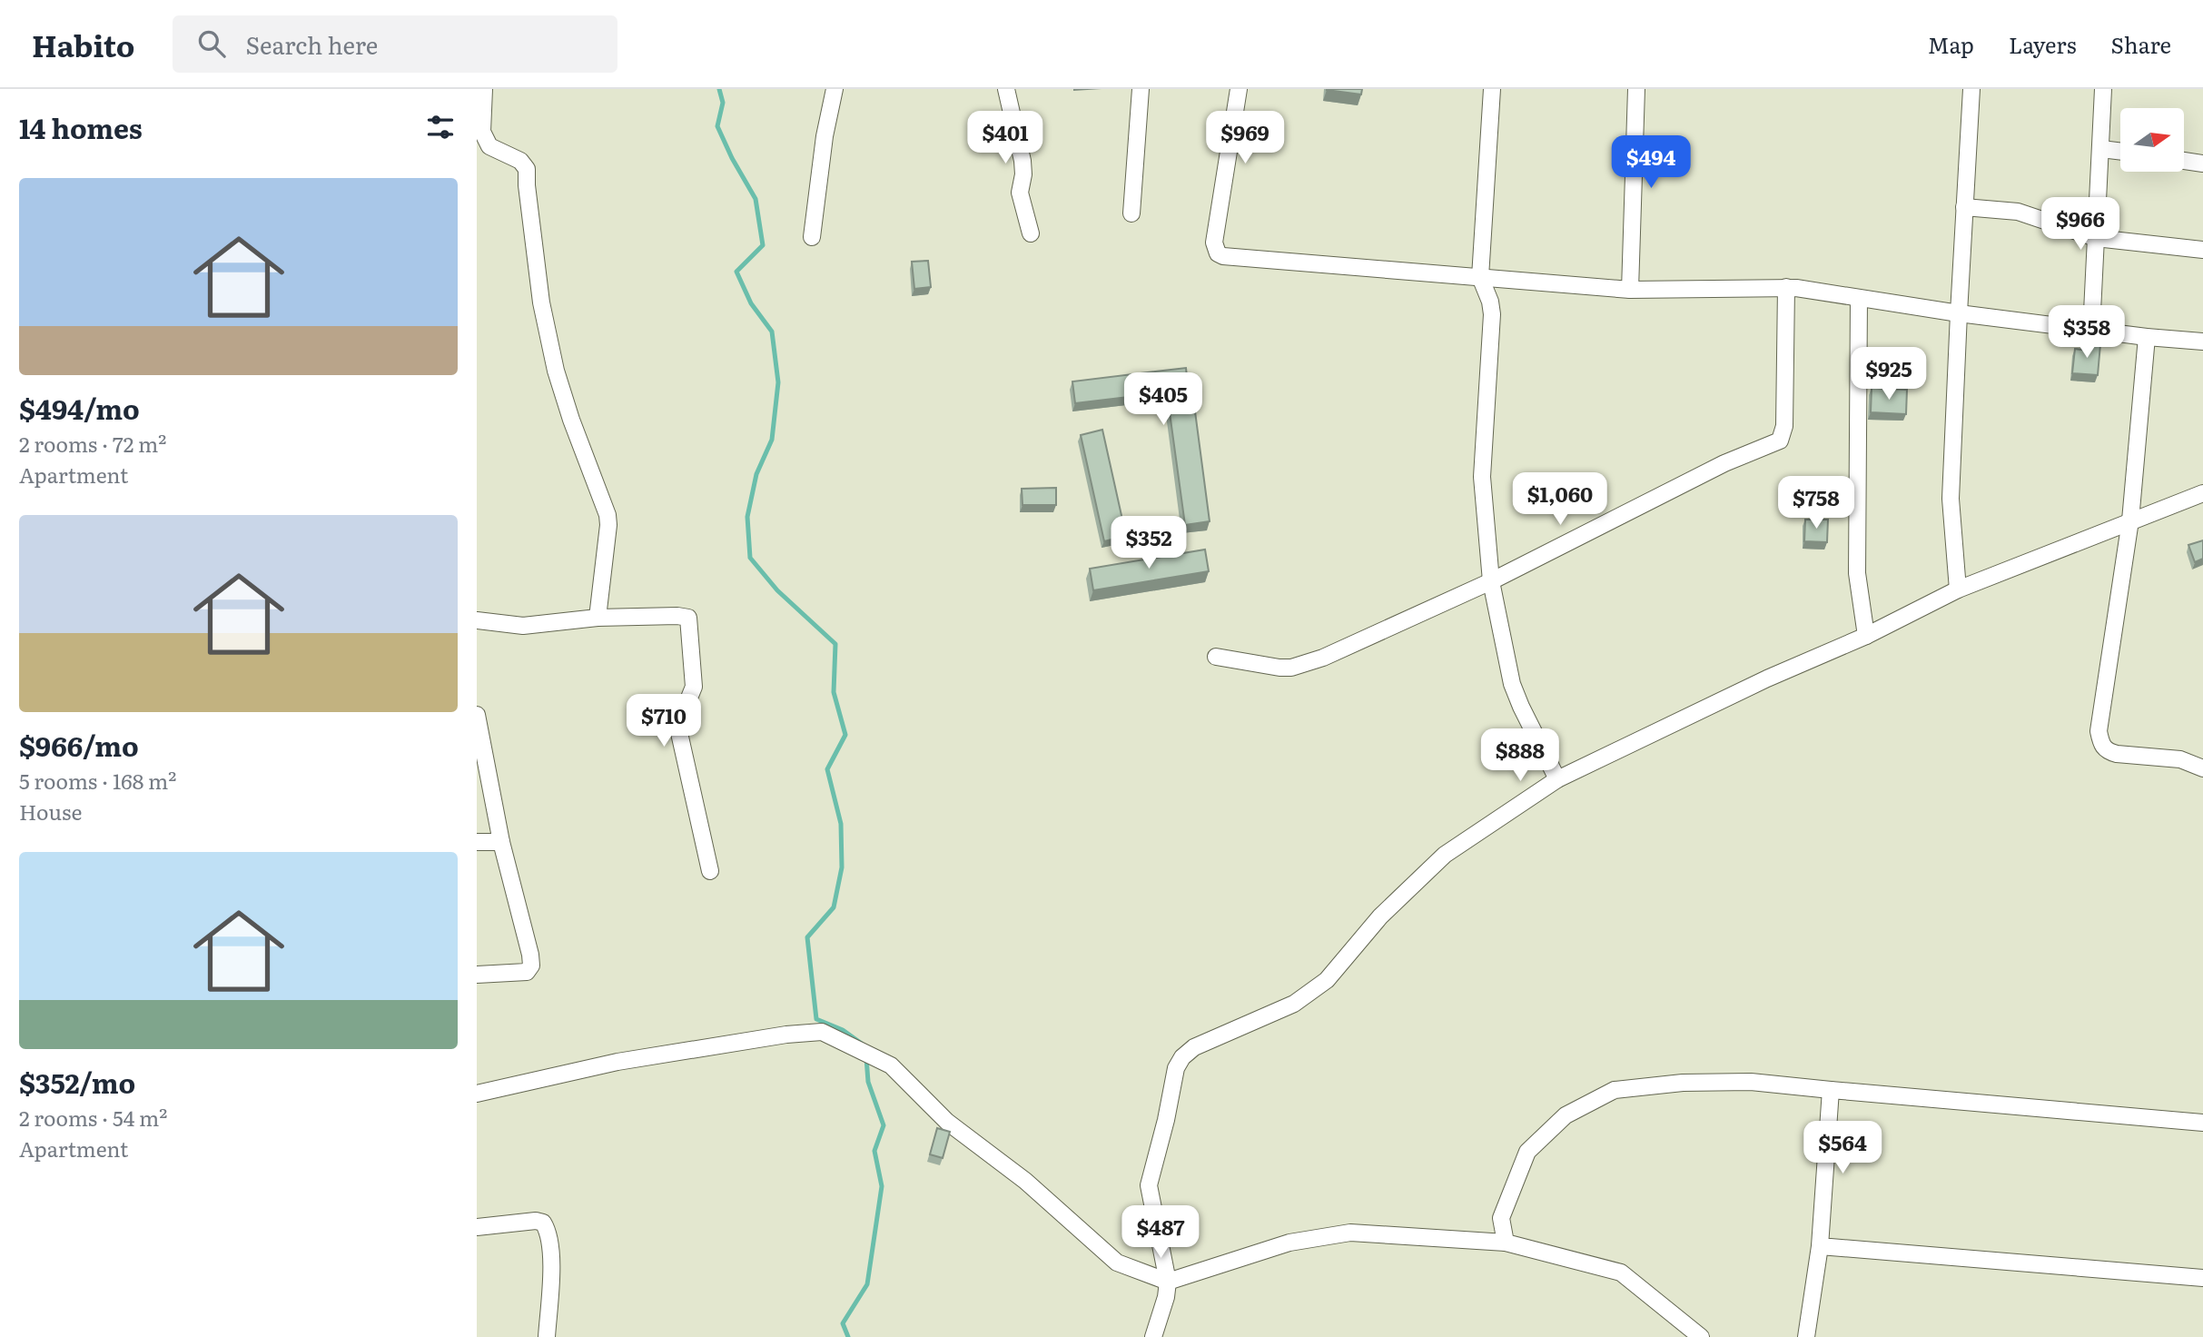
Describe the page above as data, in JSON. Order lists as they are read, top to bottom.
{
  "north": "right",
  "page": {
    "header": "Habito",
    "search": "Search here",
    "nav": ["Map", "Layers", "Share"],
    "heading": "14 homes",
    "price": [
      "$401",
      "$969",
      "$494",
      "$966",
      "$358",
      "$925",
      "$405",
      "$1,060",
      "$758",
      "$352",
      "$710",
      "$888",
      "$564",
      "$487"
    ],
    "list": [
      {
        "name": "$494/mo",
        "note": "2 rooms · 72 m² · Apartment"
      },
      {
        "name": "$966/mo",
        "note": "5 rooms · 168 m² · House"
      },
      {
        "name": "$352/mo",
        "note": "2 rooms · 54 m² · Apartment"
      }
    ]
  }
}
